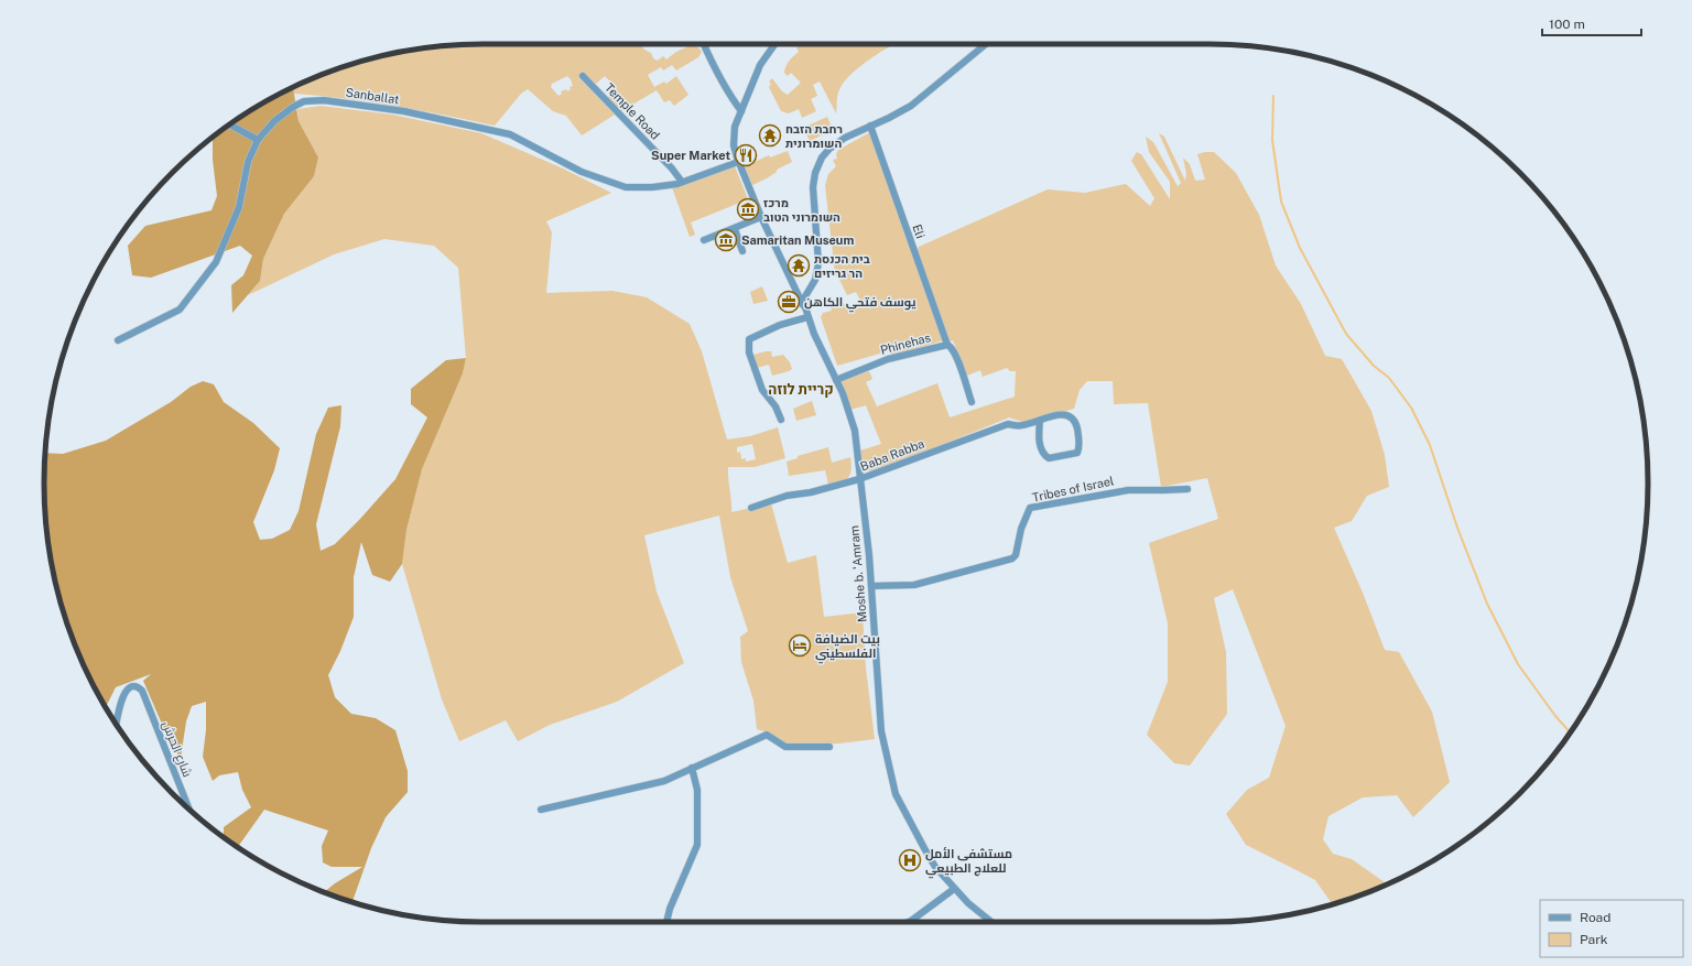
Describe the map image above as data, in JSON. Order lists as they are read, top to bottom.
{
  "streets": {
    "street": [
      "Sanballat",
      "Temple Road",
      "Eli",
      "Phinehas",
      "Baba Rabba",
      "Tribes of Israel",
      "Moshe b. 'Amram",
      "شارع الحرش"
    ]
  },
  "crossings": [
    ["Sanballat", "Temple Road"],
    ["Sanballat", "Moshe b. 'Amram"],
    ["Eli", "Phinehas"],
    ["Phinehas", "Moshe b. 'Amram"],
    ["Baba Rabba", "Moshe b. 'Amram"],
    ["Tribes of Israel", "Moshe b. 'Amram"]
  ],
  "districts": ["קריית לוזה"],
  "places": {
    "temple": ["רחבת הזבח השומרונית", "בית הכנסת הר גריזים"],
    "restaurant": ["Super Market"],
    "museum": ["מרכז השומרוני הטוב", "Samaritan Museum"],
    "office": ["يوسف فتحي الكاهن"],
    "hotel": ["بيت الضيافة الفلسطيني"],
    "hospital": ["مستشفى الأمل للعلاج الطبيعي"]
  },
  "legend": ["Road", "Park"],
  "scale_bar": "100 m"
}
